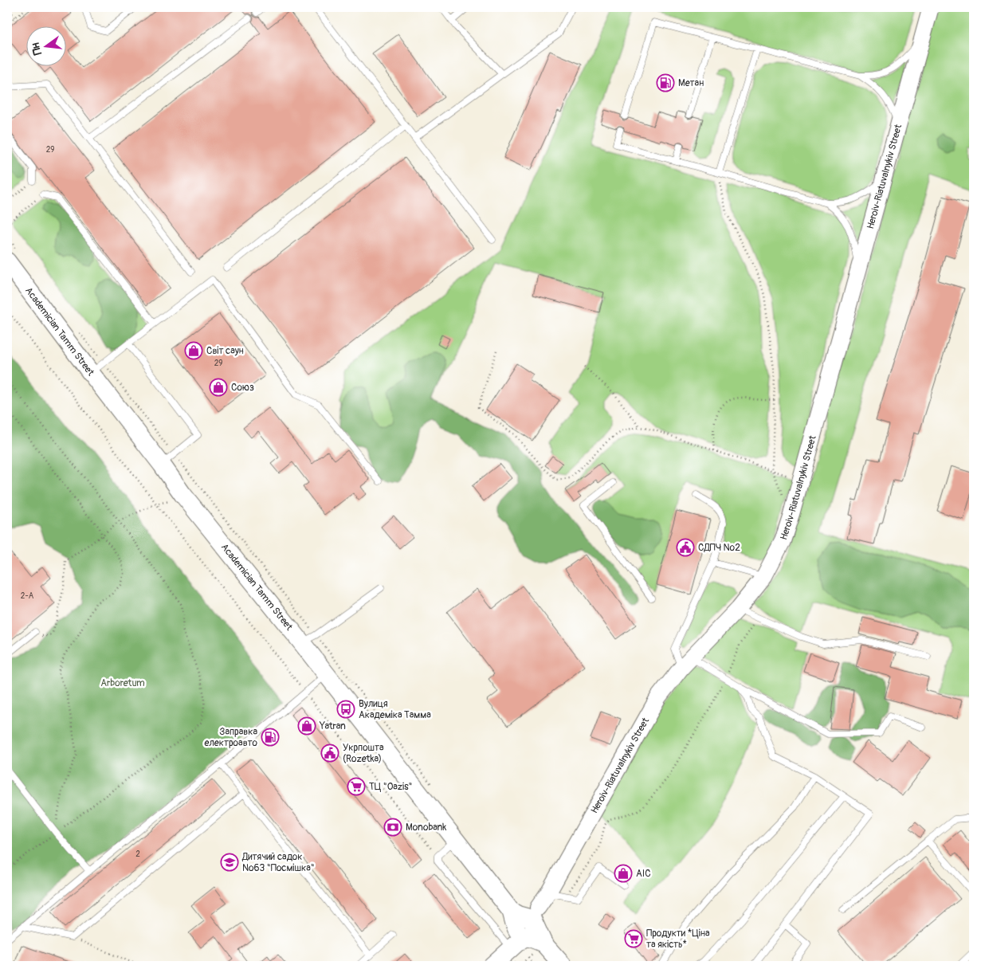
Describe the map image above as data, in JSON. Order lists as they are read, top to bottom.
{
  "streets": {
    "main road": ["Heroiv-Riatuvalnykiv Street", "Academician Tamm Street"]
  },
  "crossings": [
    ["Heroiv-Riatuvalnykiv Street", "Academician Tamm Street"]
  ],
  "parks": ["Arboretum"],
  "places": {
    "fuel station": ["Метан", "Заправка електроавто"],
    "shop": [
      "Світ саун",
      "Союз",
      "Yatran",
      "АІС"
    ],
    "public building": ["СДПЧ №2", "Укрпошта (Rozetka)"],
    "bus stop": ["Вулиця Академіка Тамма"],
    "supermarket": ["ТЦ \"Oazis\"", "Продукти *Ціна та якість*"],
    "bank": ["Monobank"],
    "school or university": ["Дитячий садок №63 \"Посмішка\""]
  },
  "house_numbers": [
    "29",
    "29",
    "2-А",
    "2"
  ],
  "north": "left"
}
